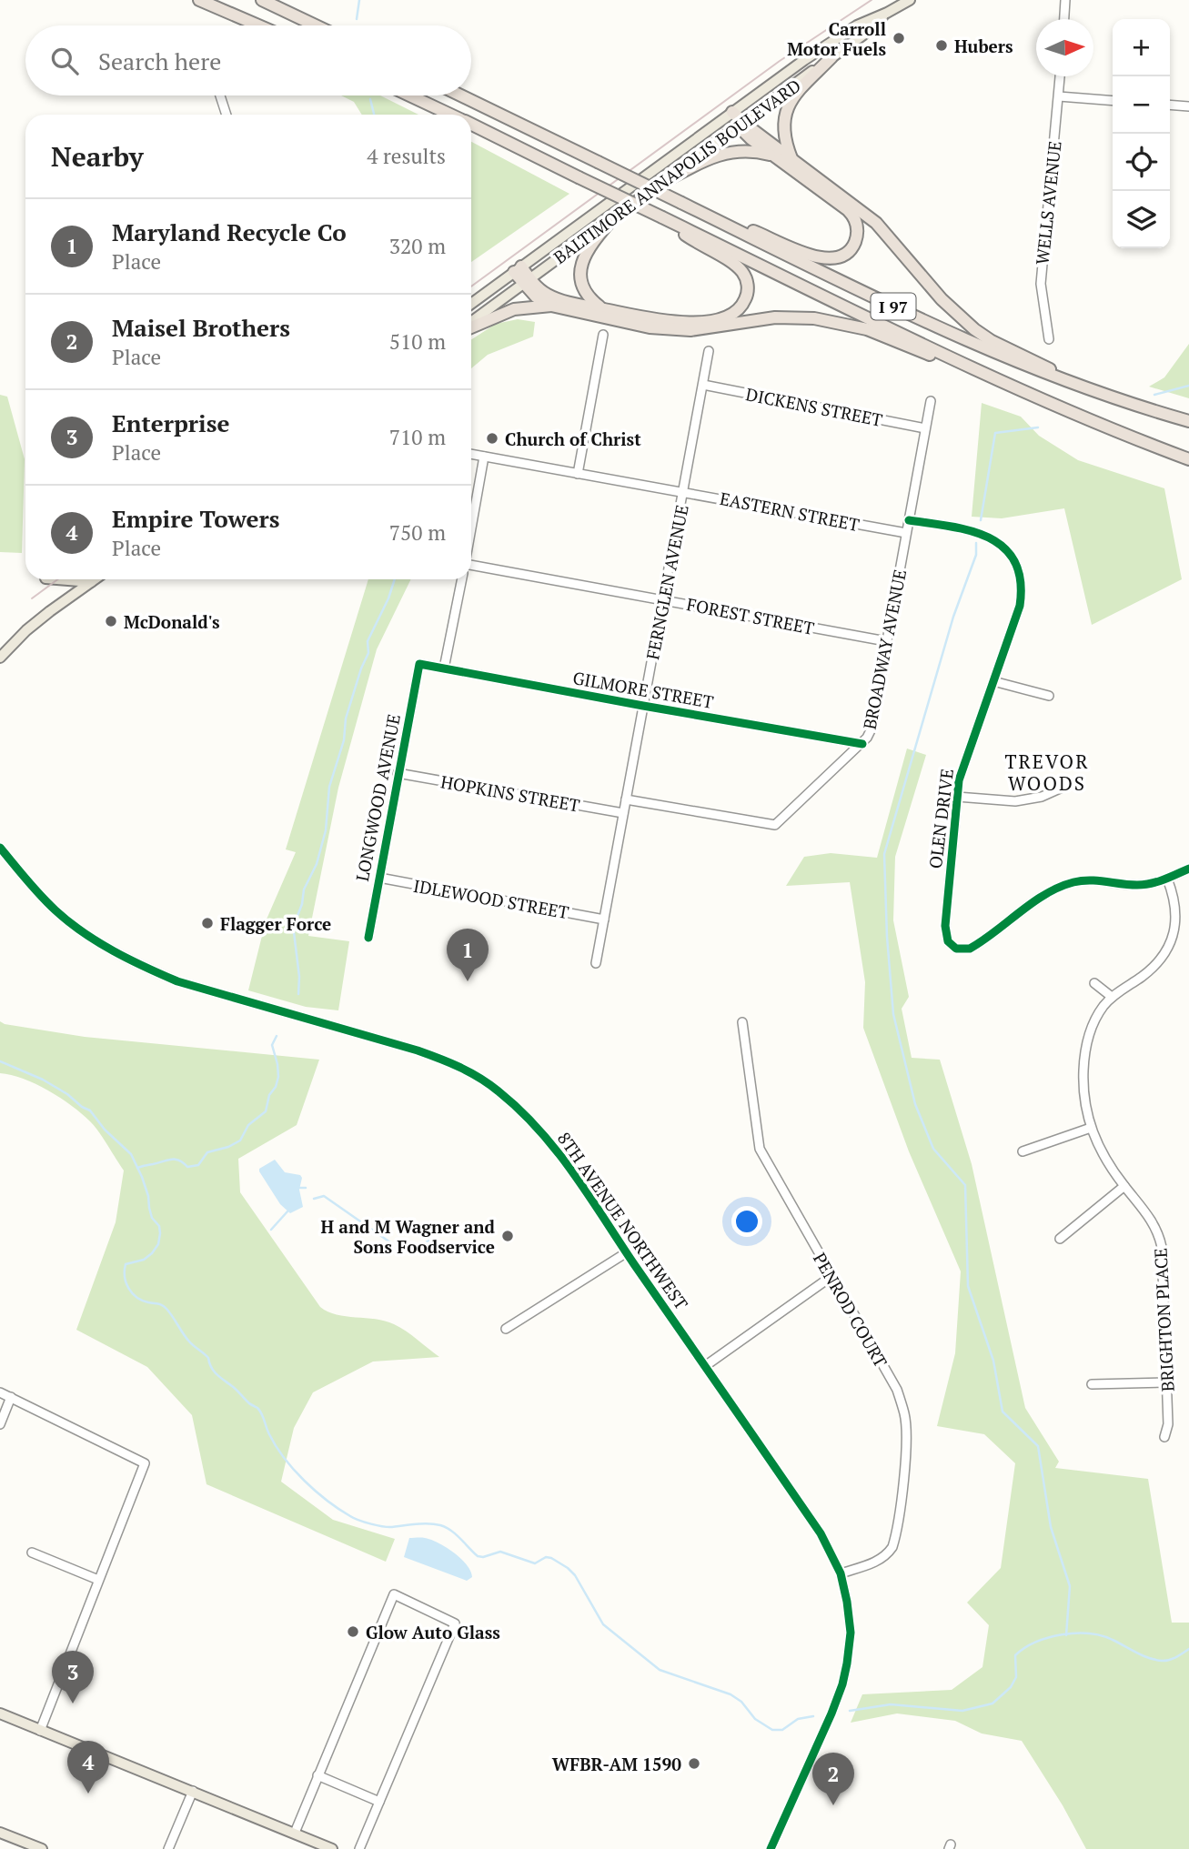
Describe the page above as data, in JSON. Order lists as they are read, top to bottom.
{
  "streets": {
    "highway": ["I 97"],
    "main road": ["BALTIMORE ANNAPOLIS BOULEVARD"],
    "street": [
      "WELLS AVENUE",
      "DICKENS STREET",
      "EASTERN STREET",
      "FERNGLEN AVENUE",
      "FOREST STREET",
      "BROADWAY AVENUE",
      "GILMORE STREET",
      "HOPKINS STREET",
      "LONGWOOD AVENUE",
      "OLEN DRIVE",
      "IDLEWOOD STREET",
      "8TH AVENUE NORTHWEST",
      "PENROD COURT",
      "BRIGHTON PLACE"
    ]
  },
  "crossings": [
    ["DICKENS STREET", "FERNGLEN AVENUE"],
    ["DICKENS STREET", "BROADWAY AVENUE"],
    ["EASTERN STREET", "FERNGLEN AVENUE"],
    ["EASTERN STREET", "BROADWAY AVENUE"],
    ["FERNGLEN AVENUE", "FOREST STREET"],
    ["FERNGLEN AVENUE", "BROADWAY AVENUE"],
    ["FERNGLEN AVENUE", "GILMORE STREET"],
    ["FERNGLEN AVENUE", "HOPKINS STREET"],
    ["FERNGLEN AVENUE", "IDLEWOOD STREET"],
    ["FOREST STREET", "BROADWAY AVENUE"],
    ["BROADWAY AVENUE", "GILMORE STREET"],
    ["BROADWAY AVENUE", "OLEN DRIVE"],
    ["GILMORE STREET", "LONGWOOD AVENUE"],
    ["HOPKINS STREET", "LONGWOOD AVENUE"],
    ["LONGWOOD AVENUE", "IDLEWOOD STREET"],
    ["OLEN DRIVE", "BRIGHTON PLACE"],
    ["8TH AVENUE NORTHWEST", "PENROD COURT"]
  ],
  "districts": ["TREVOR WOODS"],
  "places": [
    "Carroll Motor Fuels",
    "Hubers",
    "Church of Christ",
    "McDonald's",
    "Flagger Force",
    "H and M Wagner and Sons Foodservice",
    "Glow Auto Glass",
    "WFBR-AM 1590"
  ],
  "north": "right",
  "page": {
    "map_buttons": ["+", "−"],
    "search": "Search here",
    "heading": ["Nearby", "4 results"],
    "list": [
      {
        "mark": "1",
        "name": "Maryland Recycle Co",
        "note": "Place",
        "value": "320 m"
      },
      {
        "mark": "2",
        "name": "Maisel Brothers",
        "note": "Place",
        "value": "510 m"
      },
      {
        "mark": "3",
        "name": "Enterprise",
        "note": "Place",
        "value": "710 m"
      },
      {
        "mark": "4",
        "name": "Empire Towers",
        "note": "Place",
        "value": "750 m"
      }
    ],
    "pins": [
      "1",
      "3",
      "4",
      "2"
    ]
  }
}
